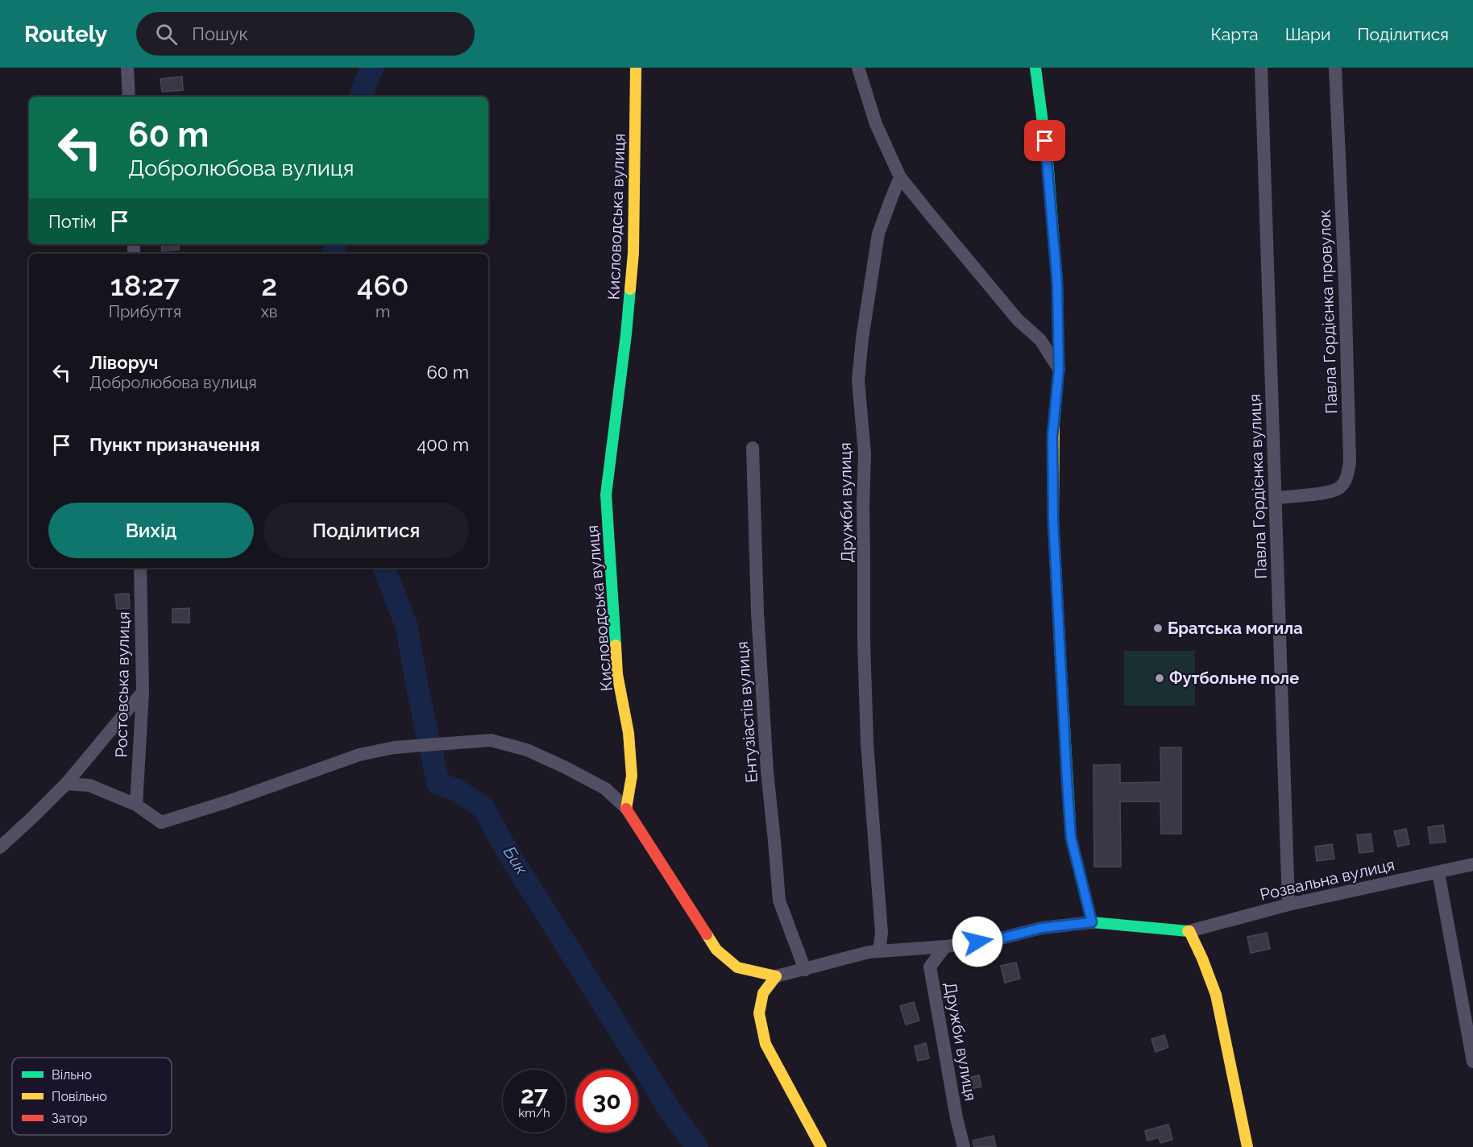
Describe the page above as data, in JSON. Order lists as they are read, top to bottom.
{
  "streets": {
    "street": [
      "Кисловодська вулиця",
      "Павла Гордієнка провулок",
      "Павла Гордієнка вулиця",
      "Дружби вулиця",
      "Ростовська вулиця",
      "Ентузіастів вулиця",
      "Розвальна вулиця"
    ]
  },
  "crossings": [
    ["Павла Гордієнка провулок", "Павла Гордієнка вулиця"],
    ["Павла Гордієнка вулиця", "Розвальна вулиця"]
  ],
  "water": ["Бик"],
  "places": ["Братська могила", "Футбольне поле"],
  "legend": ["Вільно", "Повільно", "Затор"],
  "page": {
    "header": "Routely",
    "search": "Пошук",
    "nav": ["Карта", "Шари", "Поділитися"],
    "turn": ["60 m", "Добролюбова вулиця"],
    "then": "Потім",
    "eta": [
      "18:27",
      "Прибуття",
      "2",
      "хв",
      "460",
      "m"
    ],
    "list": [
      {
        "name": "Ліворуч",
        "note": "Добролюбова вулиця",
        "value": "60 m"
      },
      {
        "name": "Пункт призначення",
        "value": "400 m"
      }
    ],
    "buttons": ["Вихід", "Поділитися"],
    "speed": "27 km/h",
    "limit": "30"
  }
}
